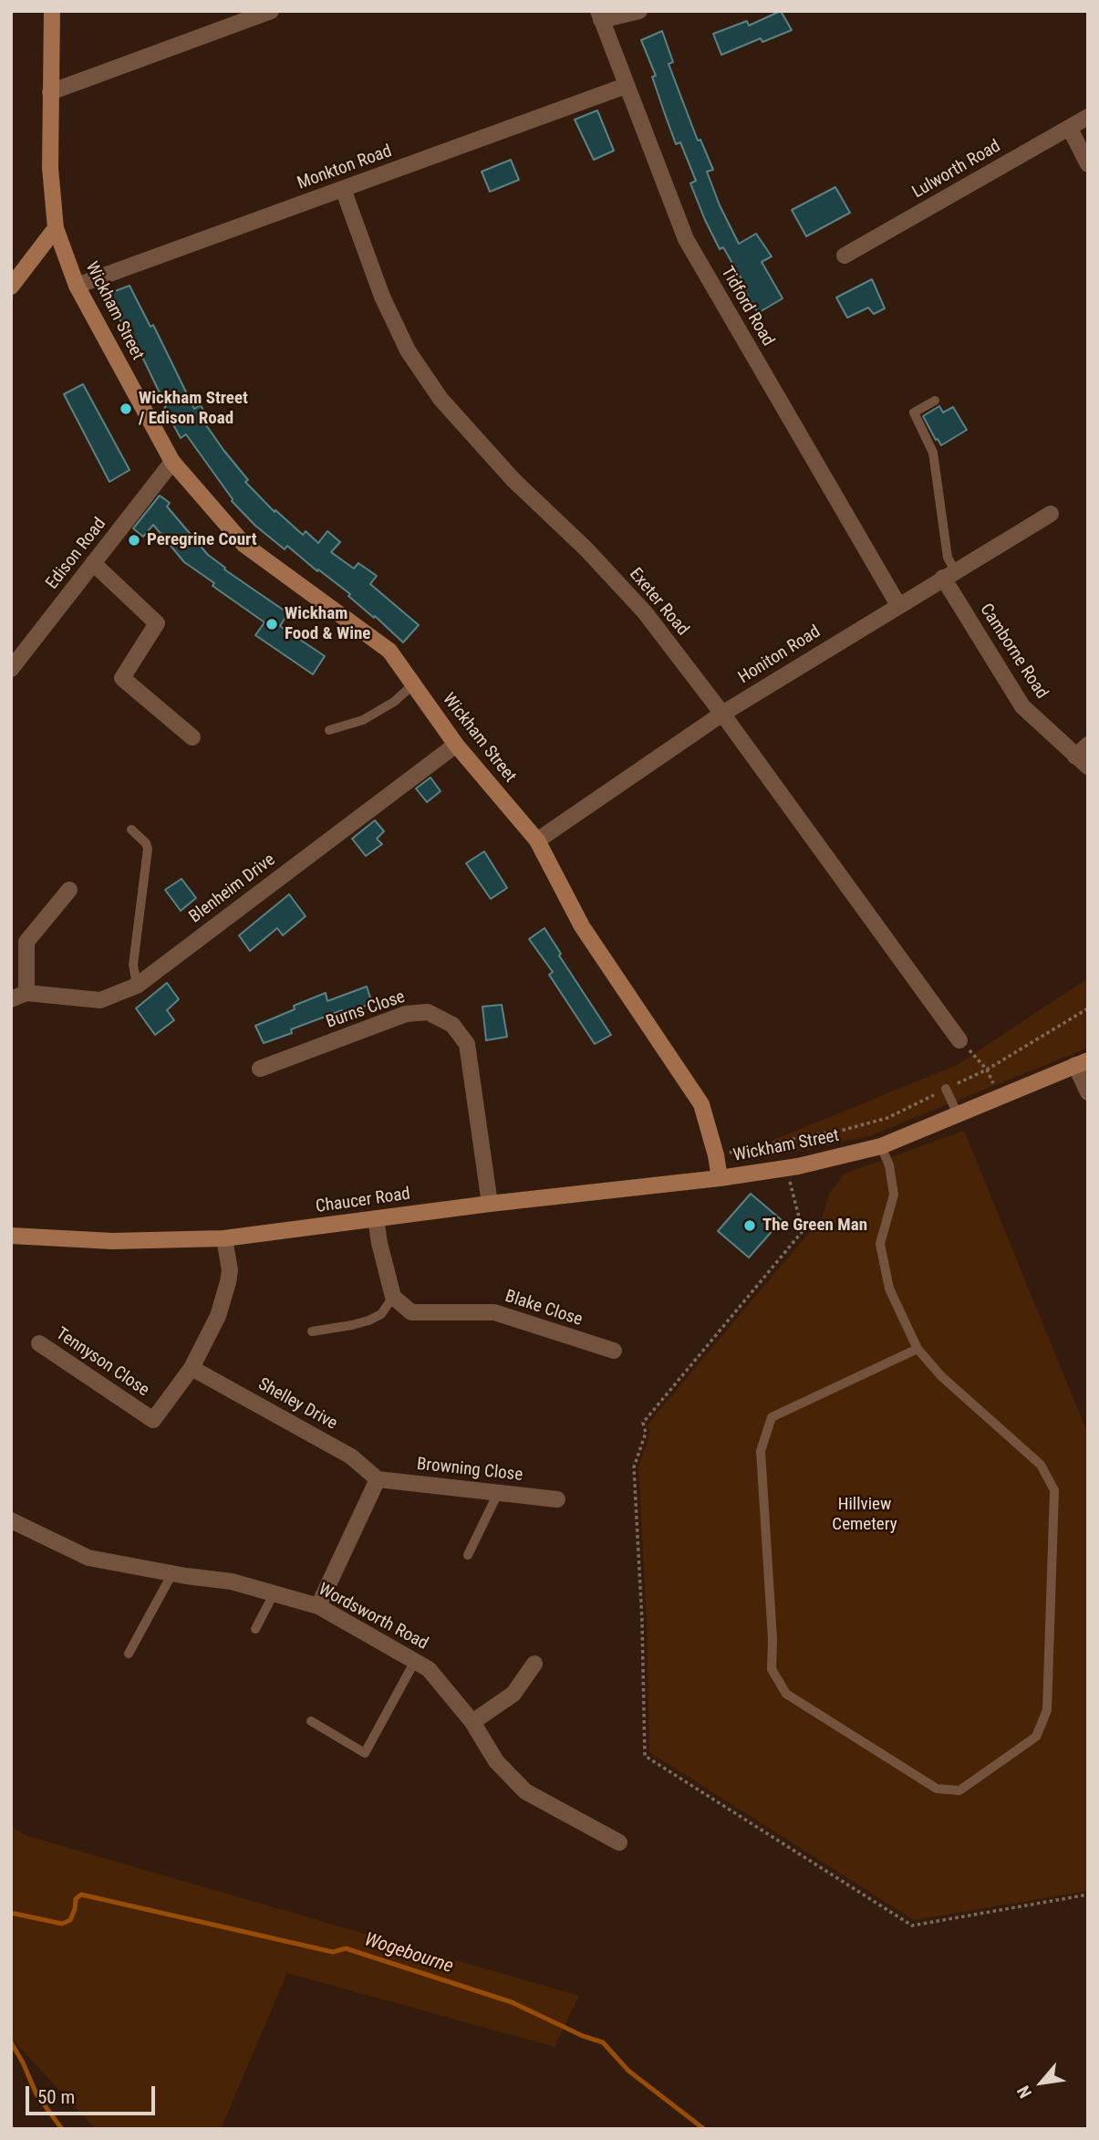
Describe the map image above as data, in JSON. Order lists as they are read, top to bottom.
{
  "streets": {
    "street": [
      "Monkton Road",
      "Lulworth Road",
      "Tidford Road",
      "Wickham Street",
      "Edison Road",
      "Exeter Road",
      "Camborne Road",
      "Honiton Road",
      "Blenheim Drive",
      "Burns Close",
      "Chaucer Road",
      "Blake Close",
      "Tennyson Close",
      "Shelley Drive",
      "Browning Close",
      "Wordsworth Road"
    ]
  },
  "crossings": [
    ["Monkton Road", "Tidford Road"],
    ["Monkton Road", "Wickham Street"],
    ["Monkton Road", "Exeter Road"],
    ["Tidford Road", "Honiton Road"],
    ["Wickham Street", "Edison Road"],
    ["Wickham Street", "Honiton Road"],
    ["Wickham Street", "Blenheim Drive"],
    ["Wickham Street", "Chaucer Road"],
    ["Exeter Road", "Honiton Road"],
    ["Camborne Road", "Honiton Road"],
    ["Burns Close", "Chaucer Road"],
    ["Tennyson Close", "Shelley Drive"],
    ["Shelley Drive", "Browning Close"]
  ],
  "water": ["Wogebourne"],
  "parks": ["Hillview Cemetery"],
  "places": [
    "Wickham Street / Edison Road",
    "Peregrine Court",
    "Wickham Food & Wine",
    "The Green Man"
  ],
  "scale_bar": "50 m",
  "north": "bottom left"
}
